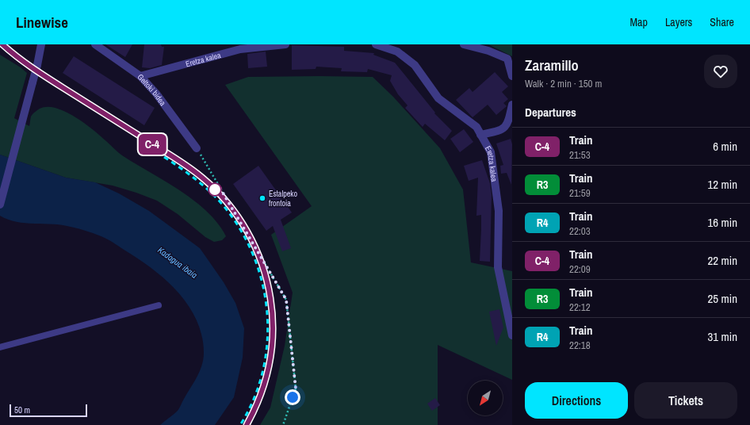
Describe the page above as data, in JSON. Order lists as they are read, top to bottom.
{
  "streets": {
    "street": ["Eretza kalea", "Geltoki bidea"]
  },
  "crossings": [
    ["Eretza kalea", "Geltoki bidea"]
  ],
  "water": ["Kadagua ibaia"],
  "places": ["Estalpeko frontoia"],
  "scale_bar": "50 m",
  "north": "bottom left",
  "page": {
    "header": "Linewise",
    "nav": ["Map", "Layers", "Share"],
    "on_map": "C-4",
    "heading": [
      ["Zaramillo", "Walk · 2 min · 150 m"],
      "Departures"
    ],
    "list": [
      {
        "mark": "C-4",
        "name": "Train",
        "note": "21:53",
        "value": "6 min"
      },
      {
        "mark": "R3",
        "name": "Train",
        "note": "21:59",
        "value": "12 min"
      },
      {
        "mark": "R4",
        "name": "Train",
        "note": "22:03",
        "value": "16 min"
      },
      {
        "mark": "C-4",
        "name": "Train",
        "note": "22:09",
        "value": "22 min"
      },
      {
        "mark": "R3",
        "name": "Train",
        "note": "22:12",
        "value": "25 min"
      },
      {
        "mark": "R4",
        "name": "Train",
        "note": "22:18",
        "value": "31 min"
      }
    ],
    "buttons": ["Directions", "Tickets"],
    "scale": "50 m"
  }
}
